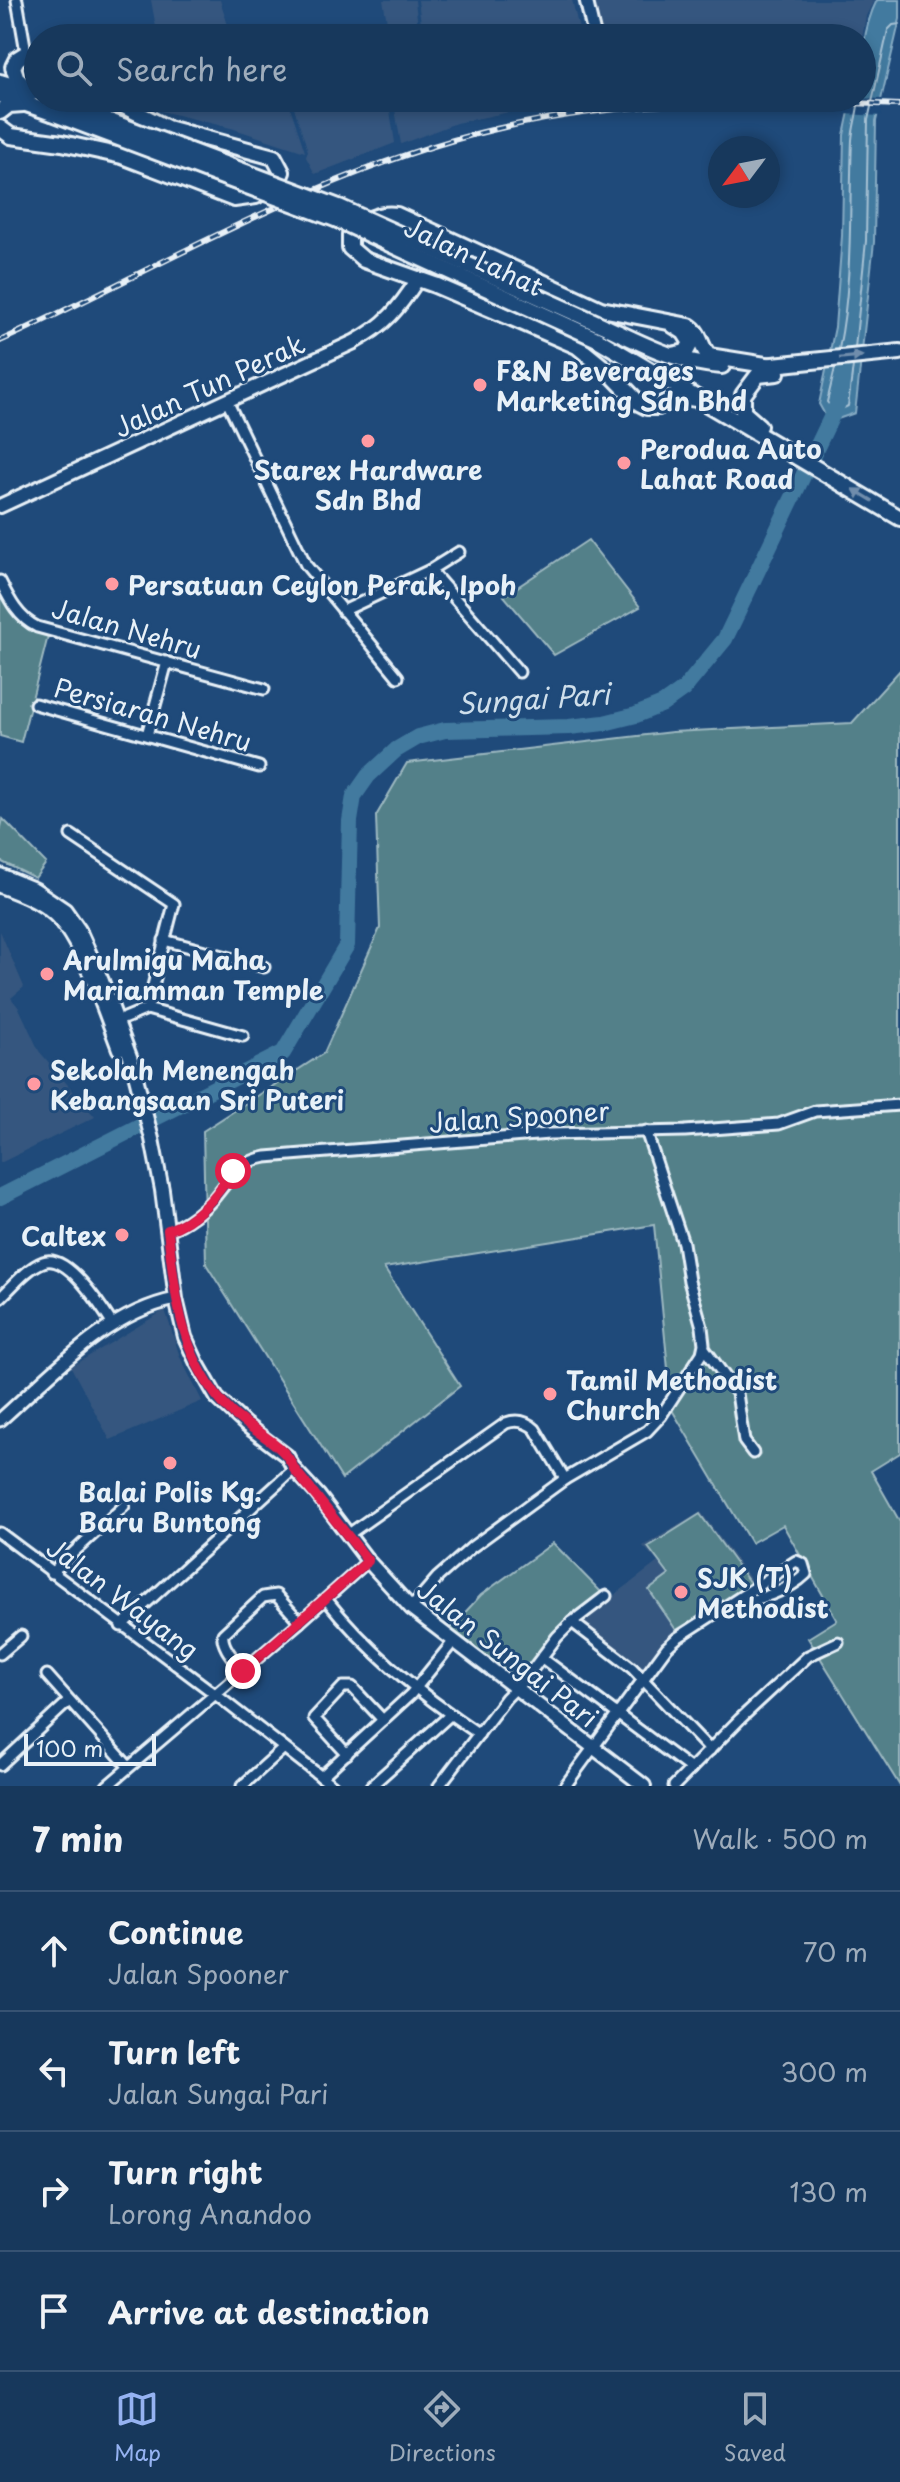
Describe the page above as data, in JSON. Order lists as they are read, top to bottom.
{
  "streets": {
    "main road": ["Jalan Lahat", "Jalan Tun Perak", "Jalan Sungai Pari"],
    "street": [
      "Jalan Nehru",
      "Persiaran Nehru",
      "Jalan Spooner",
      "Jalan Wayang"
    ]
  },
  "crossings": [
    ["Jalan Spooner", "Jalan Sungai Pari"]
  ],
  "water": ["Sungai Pari"],
  "places": [
    "F&N Beverages Marketing Sdn Bhd",
    "Starex Hardware Sdn Bhd",
    "Perodua Auto Lahat Road",
    "Persatuan Ceylon Perak, Ipoh",
    "Arulmigu Maha Mariamman Temple",
    "Sekolah Menengah Kebangsaan Sri Puteri",
    "Caltex",
    "Tamil Methodist Church",
    "Balai Polis Kg. Baru Buntong",
    "SJK (T) Methodist"
  ],
  "scale_bar": "100 m",
  "north": "bottom left",
  "page": {
    "search": "Search here",
    "scale": "100 m",
    "heading": ["7 min", "Walk · 500 m"],
    "list": [
      ["Continue", "Jalan Spooner", "70 m"],
      ["Turn left", "Jalan Sungai Pari", "300 m"],
      ["Turn right", "Lorong Anandoo", "130 m"],
      "Arrive at destination"
    ],
    "nav": ["Map", "Directions", "Saved"]
  }
}
